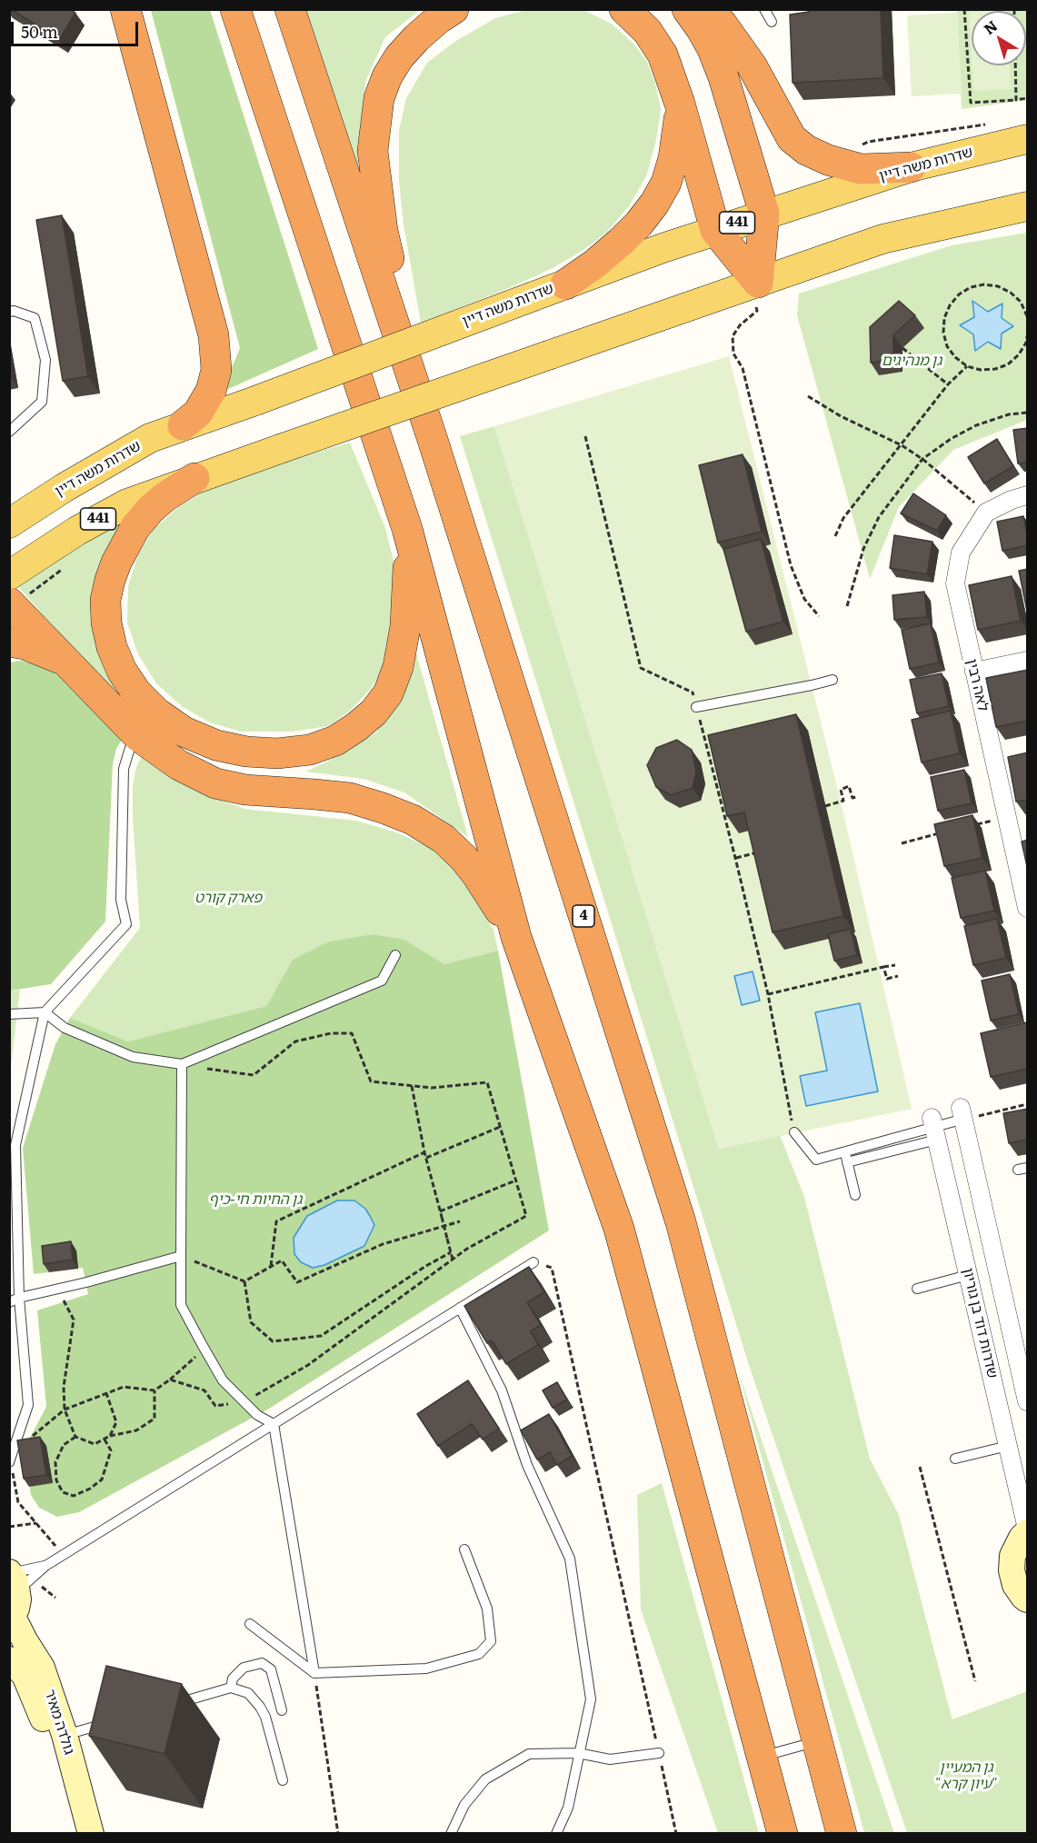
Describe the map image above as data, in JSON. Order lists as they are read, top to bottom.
{
  "streets": {
    "highway": ["4"],
    "main road": ["שדרות משה דיין", "441"],
    "street": ["לאה רבין", "שדרות דוד בן גוריון", "גולדה מאיר"]
  },
  "parks": [
    "גן מנהיגים",
    "פארק קורט",
    "גן החיות חי-כיף",
    "גן המעיין \"עיון קרא\""
  ],
  "scale_bar": "50 m",
  "north": "top left"
}
